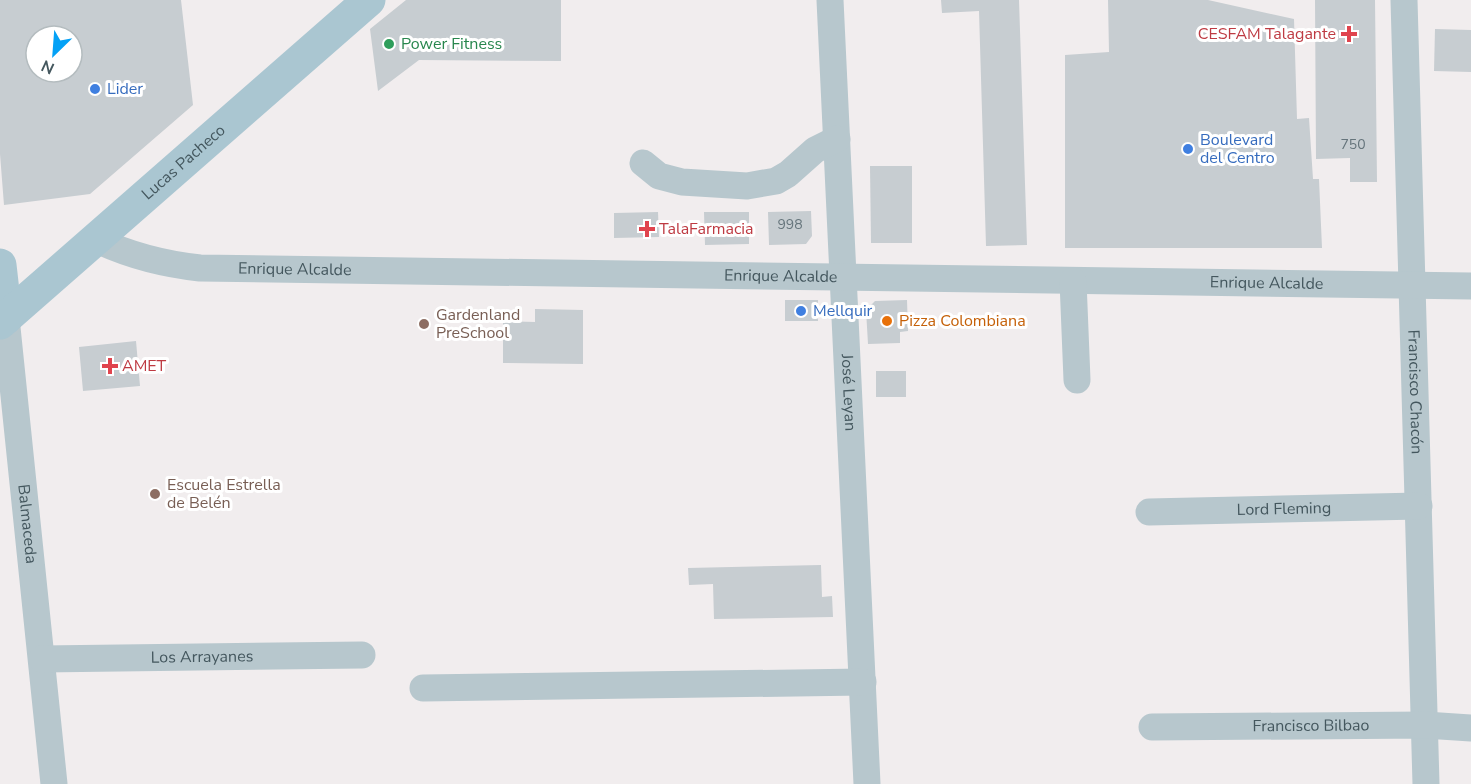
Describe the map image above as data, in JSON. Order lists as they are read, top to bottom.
{
  "streets": {
    "main road": ["Lucas Pacheco", "Balmaceda"],
    "street": [
      "Enrique Alcalde",
      "José Leyan",
      "Francisco Chacón",
      "Lord Fleming",
      "Los Arrayanes",
      "Francisco Bilbao"
    ]
  },
  "crossings": [
    ["Lucas Pacheco", "Enrique Alcalde"],
    ["Lucas Pacheco", "Balmaceda"],
    ["Enrique Alcalde", "José Leyan"],
    ["Enrique Alcalde", "Francisco Chacón"],
    ["Francisco Chacón", "Lord Fleming"],
    ["Francisco Chacón", "Francisco Bilbao"],
    ["Balmaceda", "Los Arrayanes"]
  ],
  "places": {
    "health": ["CESFAM Talagante", "TalaFarmacia", "AMET"],
    "other": [
      "Power Fitness",
      "Lider",
      "Boulevard del Centro",
      "Mellquir",
      "Pizza Colombiana",
      "Gardenland PreSchool",
      "Escuela Estrella de Belén"
    ]
  },
  "house_numbers": ["750", "998"],
  "north": "bottom left"
}
